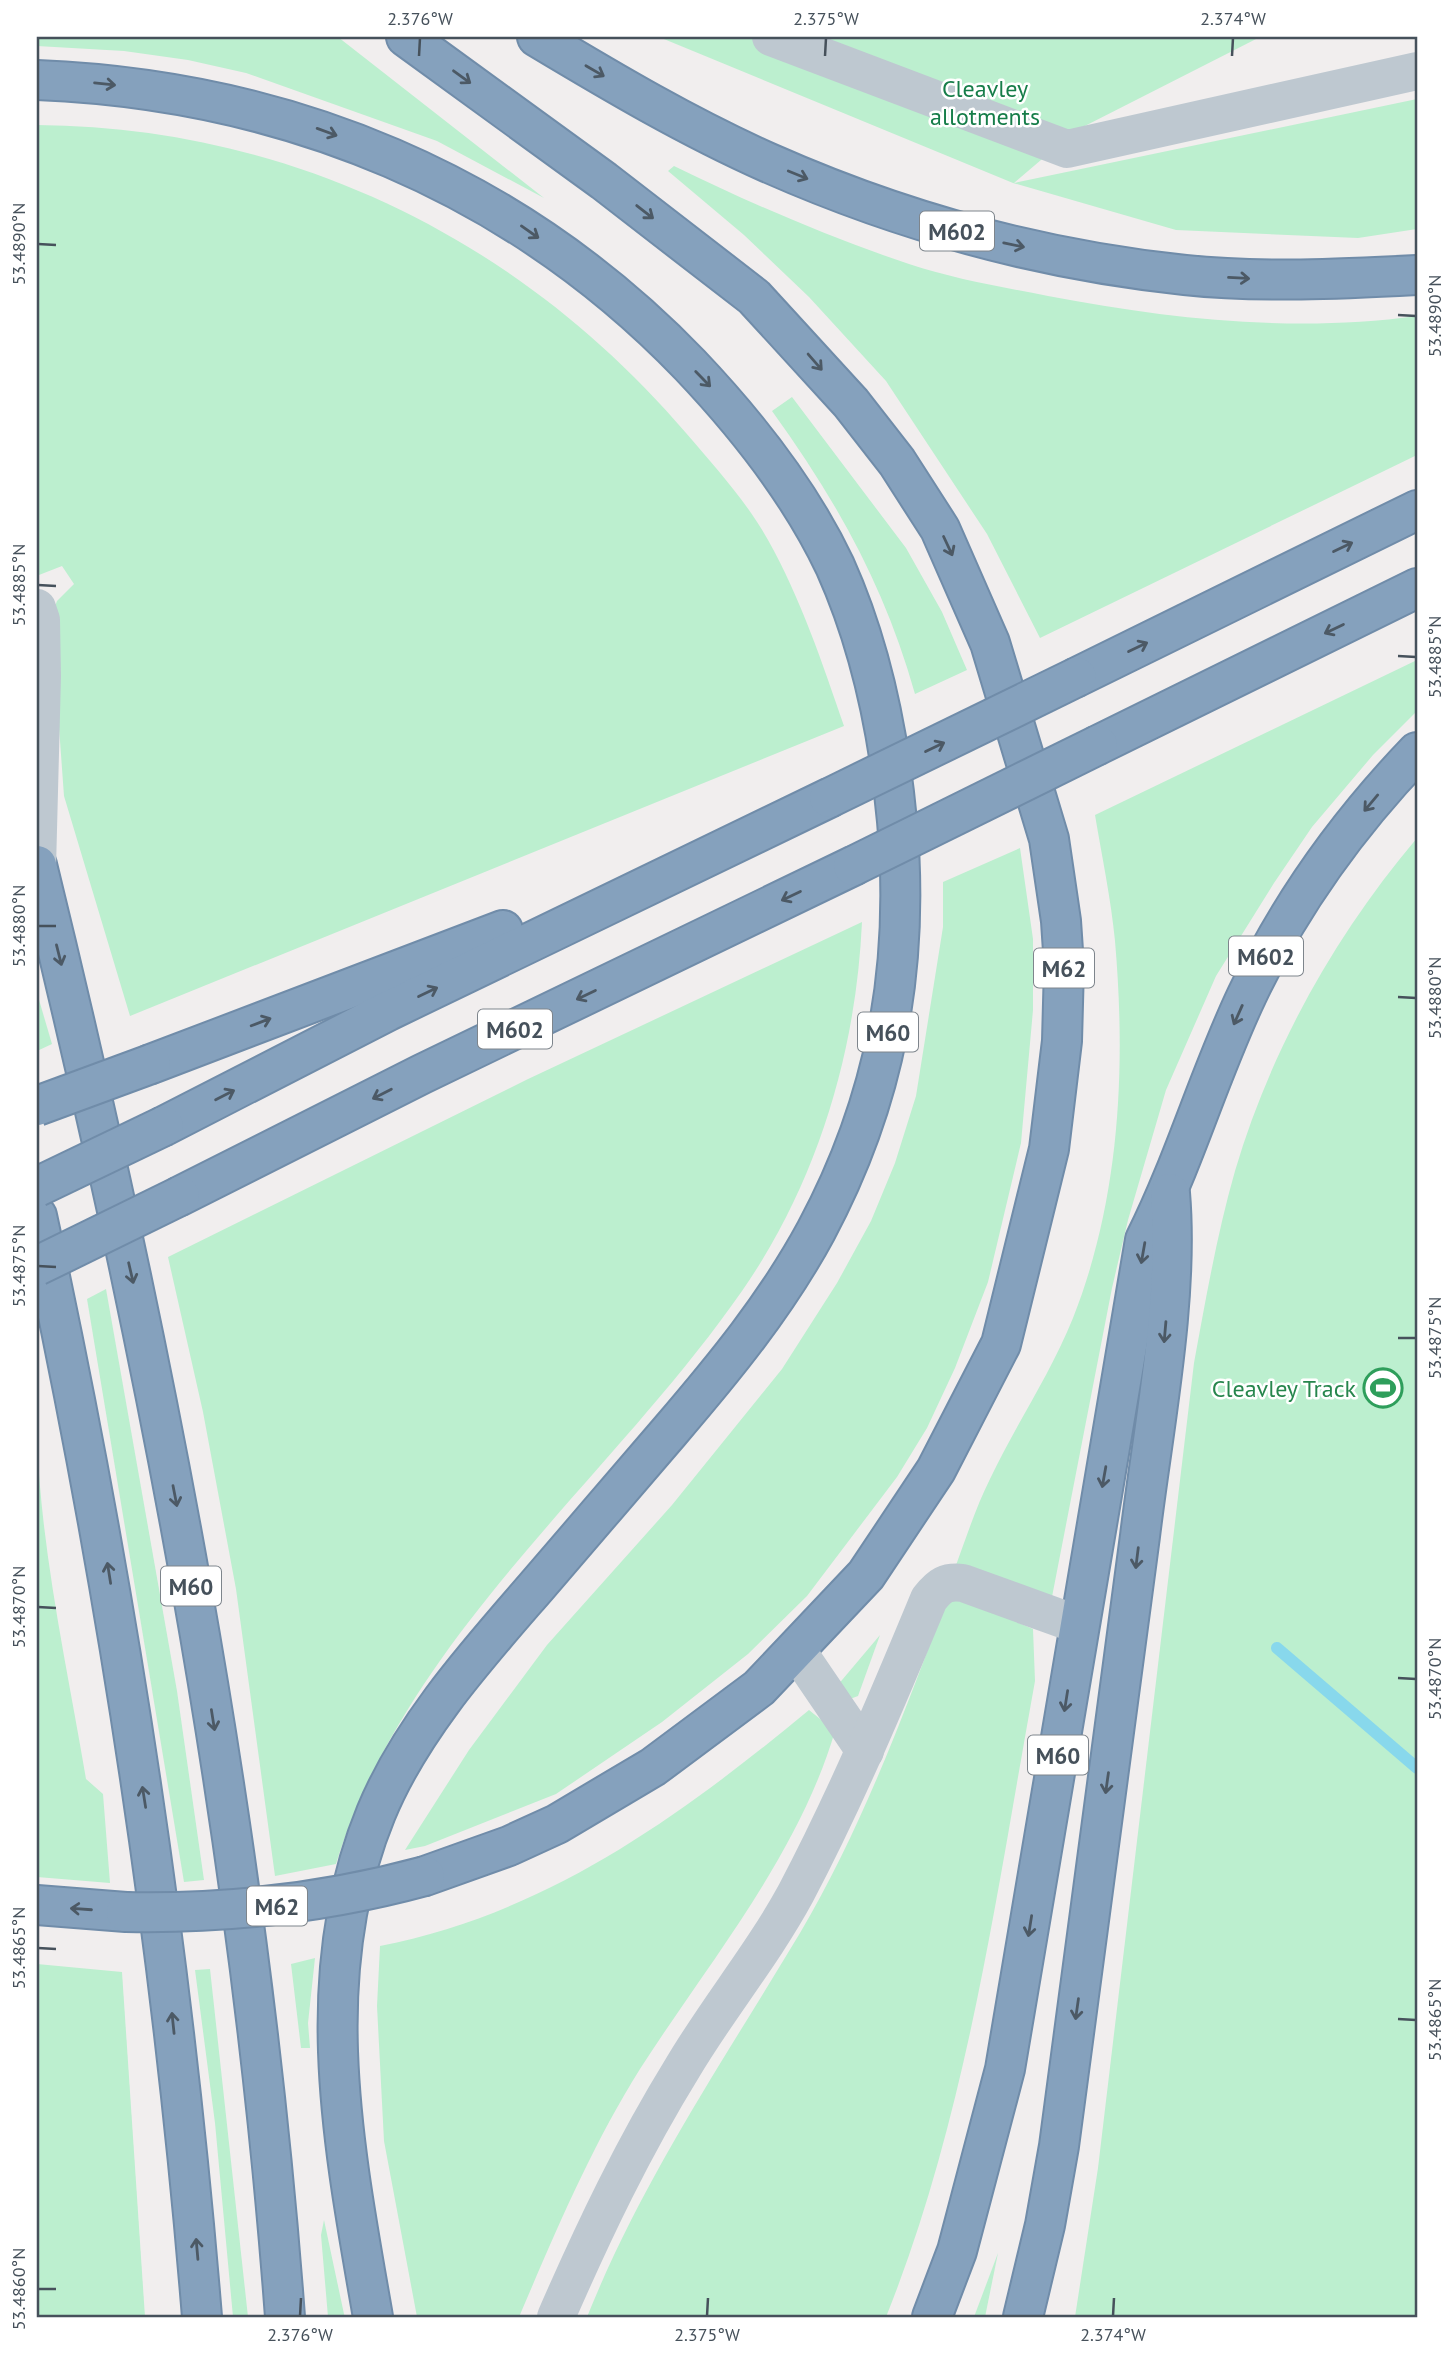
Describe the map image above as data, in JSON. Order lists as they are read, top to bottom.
{
  "streets": {
    "highway": ["M602", "M62", "M60"]
  },
  "crossings": [
    ["M602", "M60"]
  ],
  "parks": ["Cleavley allotments"],
  "places": {
    "sports": ["Cleavley Track"]
  },
  "coordinates": [
    "2.376°W",
    "2.375°W",
    "2.374°W",
    "53.4890°N",
    "53.4885°N",
    "53.4880°N",
    "53.4875°N",
    "53.4870°N",
    "53.4865°N",
    "53.4860°N"
  ]
}
